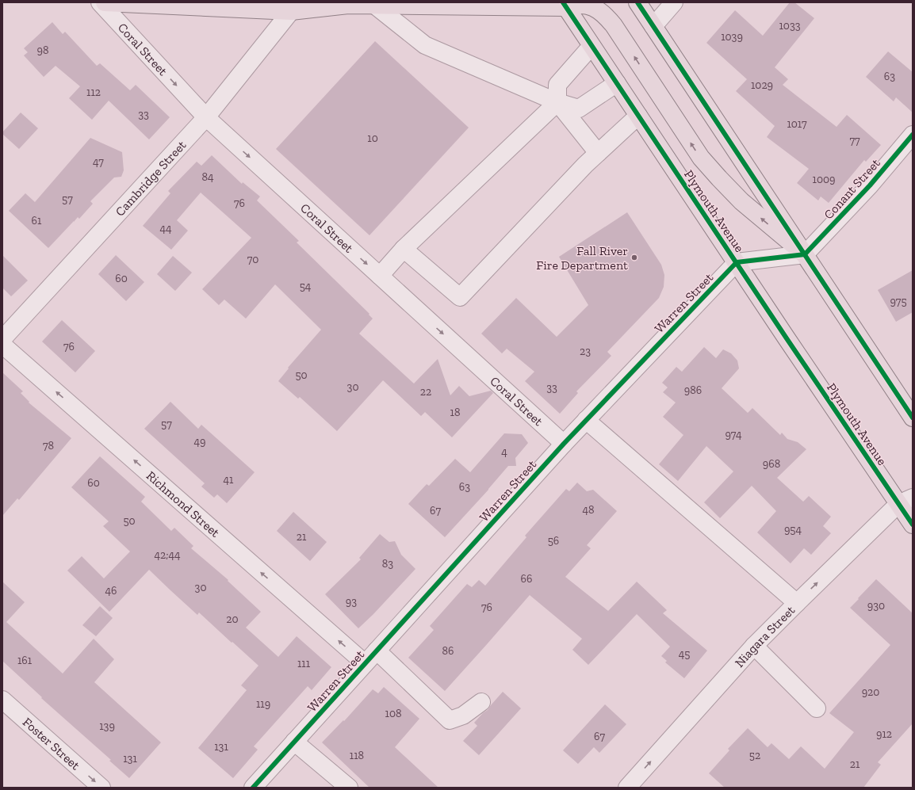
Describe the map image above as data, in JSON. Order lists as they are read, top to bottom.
{
  "streets": {
    "main road": ["Plymouth Avenue"],
    "street": [
      "Coral Street",
      "Cambridge Street",
      "Conant Street",
      "Warren Street",
      "Richmond Street",
      "Niagara Street",
      "Foster Street"
    ]
  },
  "crossings": [
    ["Coral Street", "Cambridge Street"],
    ["Coral Street", "Warren Street"],
    ["Plymouth Avenue", "Warren Street"],
    ["Plymouth Avenue", "Niagara Street"],
    ["Warren Street", "Richmond Street"]
  ],
  "one_way": [
    "Coral Street",
    "Richmond Street",
    "Niagara Street",
    "Foster Street"
  ],
  "places": ["Fall River Fire Department"],
  "house_numbers": [
    "1033",
    "1039",
    "98",
    "63",
    "1029",
    "112",
    "33",
    "1017",
    "10",
    "77",
    "47",
    "84",
    "1009",
    "57",
    "76",
    "61",
    "44",
    "70",
    "60",
    "54",
    "975",
    "76",
    "23",
    "50",
    "30",
    "33",
    "986",
    "22",
    "18",
    "57",
    "974",
    "49",
    "78",
    "4",
    "968",
    "41",
    "60",
    "63",
    "48",
    "67",
    "50",
    "954",
    "21",
    "56",
    "42;44",
    "83",
    "66",
    "30",
    "46",
    "93",
    "930",
    "76",
    "20",
    "86",
    "45",
    "161",
    "111",
    "920",
    "119",
    "108",
    "139",
    "912",
    "67",
    "131",
    "118",
    "52",
    "131",
    "21"
  ]
}
